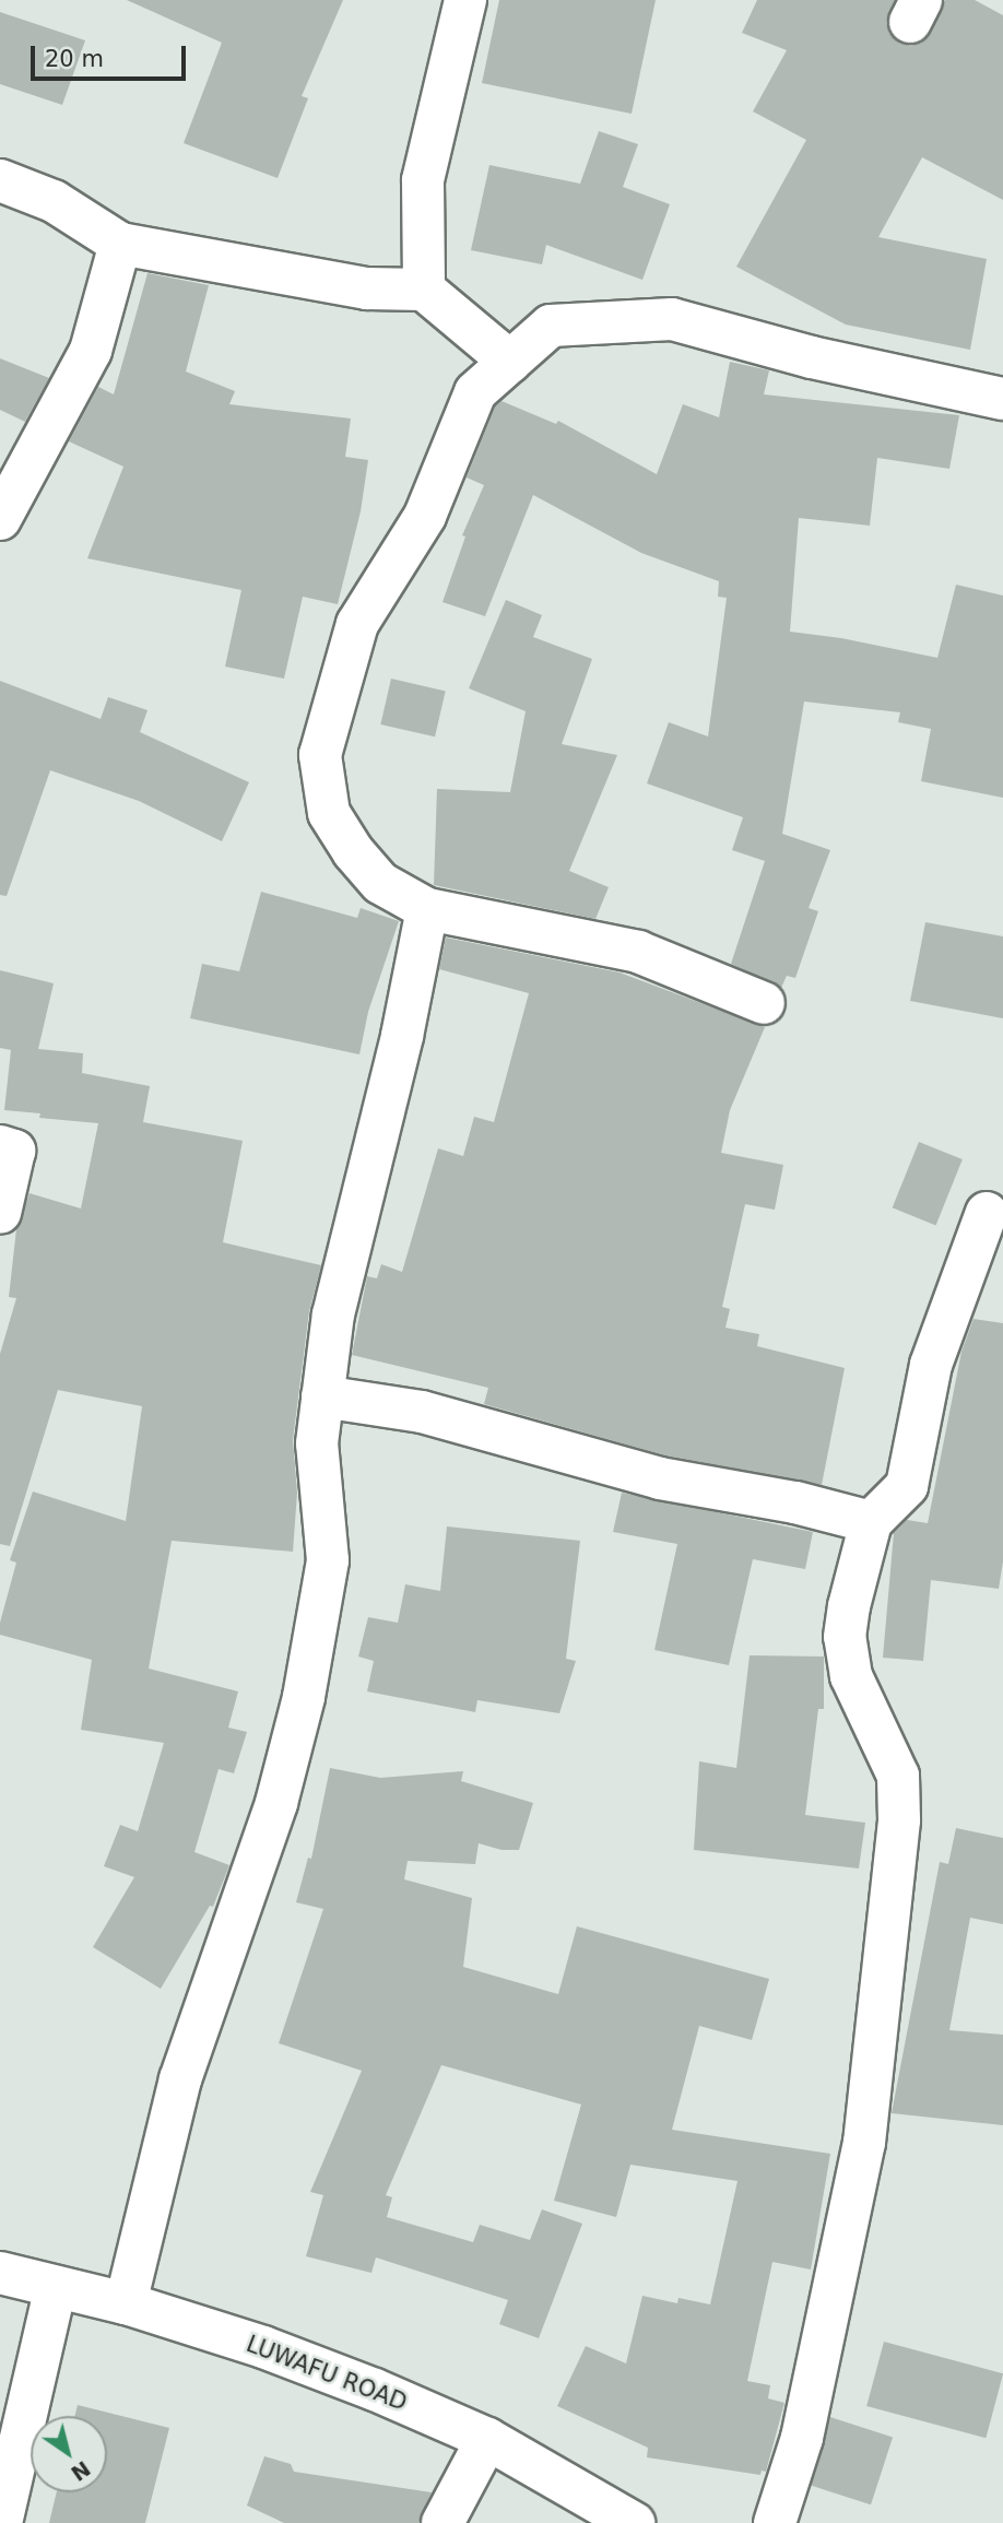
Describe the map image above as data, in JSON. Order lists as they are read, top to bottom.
{
  "streets": {
    "street": ["LUWAFU ROAD"]
  },
  "scale_bar": "20 m",
  "north": "bottom right"
}
